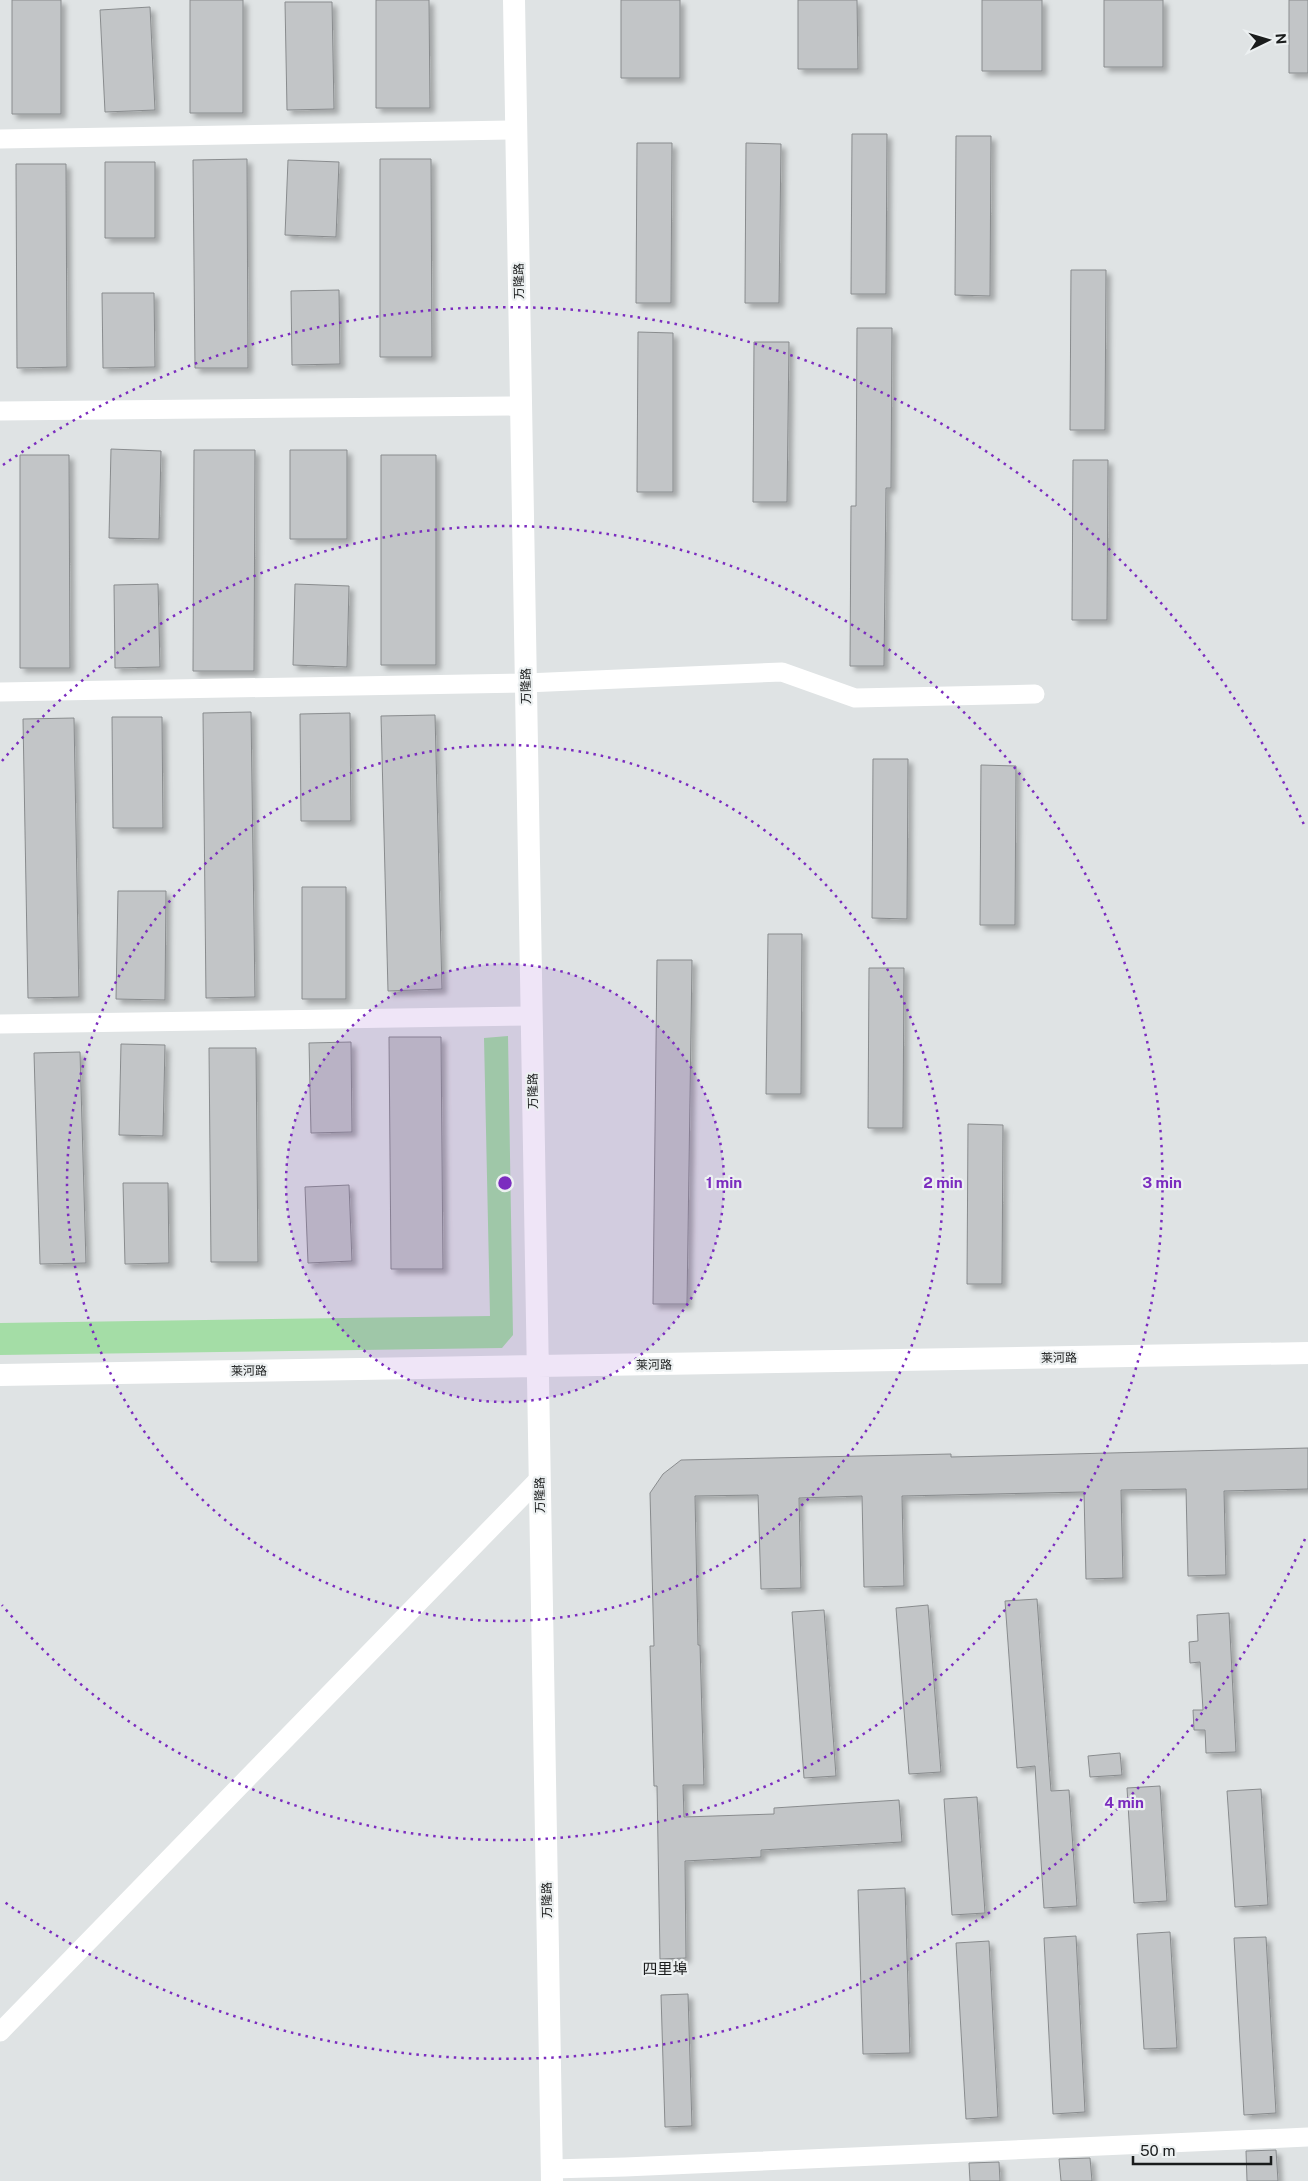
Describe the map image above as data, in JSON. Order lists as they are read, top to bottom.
{
  "streets": {
    "street": ["万隆路", "莱河路"]
  },
  "crossings": [
    ["万隆路", "莱河路"]
  ],
  "districts": ["四里埠"],
  "scale_bar": "50 m",
  "north": "right",
  "rings": [
    "1 min",
    "2 min",
    "3 min",
    "4 min"
  ]
}
